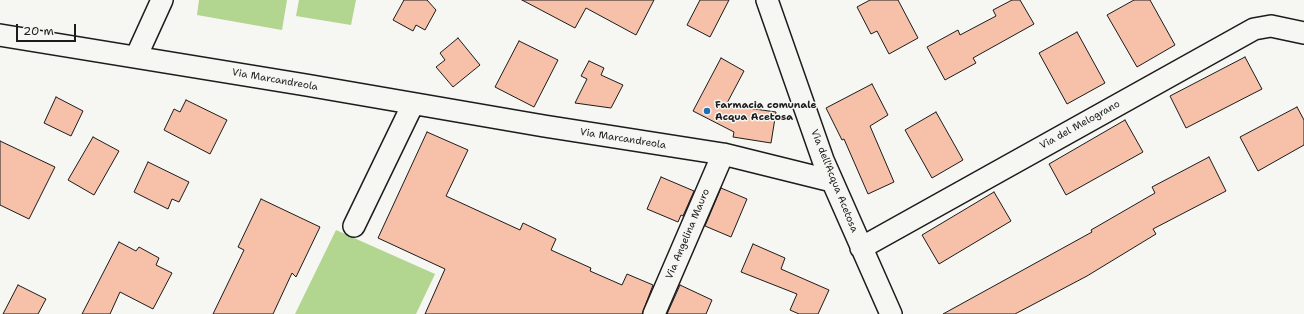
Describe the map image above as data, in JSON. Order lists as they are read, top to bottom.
{
  "streets": {
    "street": [
      "Via Marcandreola",
      "Via del Melograno",
      "Via dell'Acqua Acetosa",
      "Via Angelina Mauro"
    ]
  },
  "crossings": [
    ["Via Marcandreola", "Via dell'Acqua Acetosa"],
    ["Via Marcandreola", "Via Angelina Mauro"],
    ["Via del Melograno", "Via dell'Acqua Acetosa"]
  ],
  "places": ["Farmacia comunale Acqua Acetosa"],
  "scale_bar": "20 m"
}
